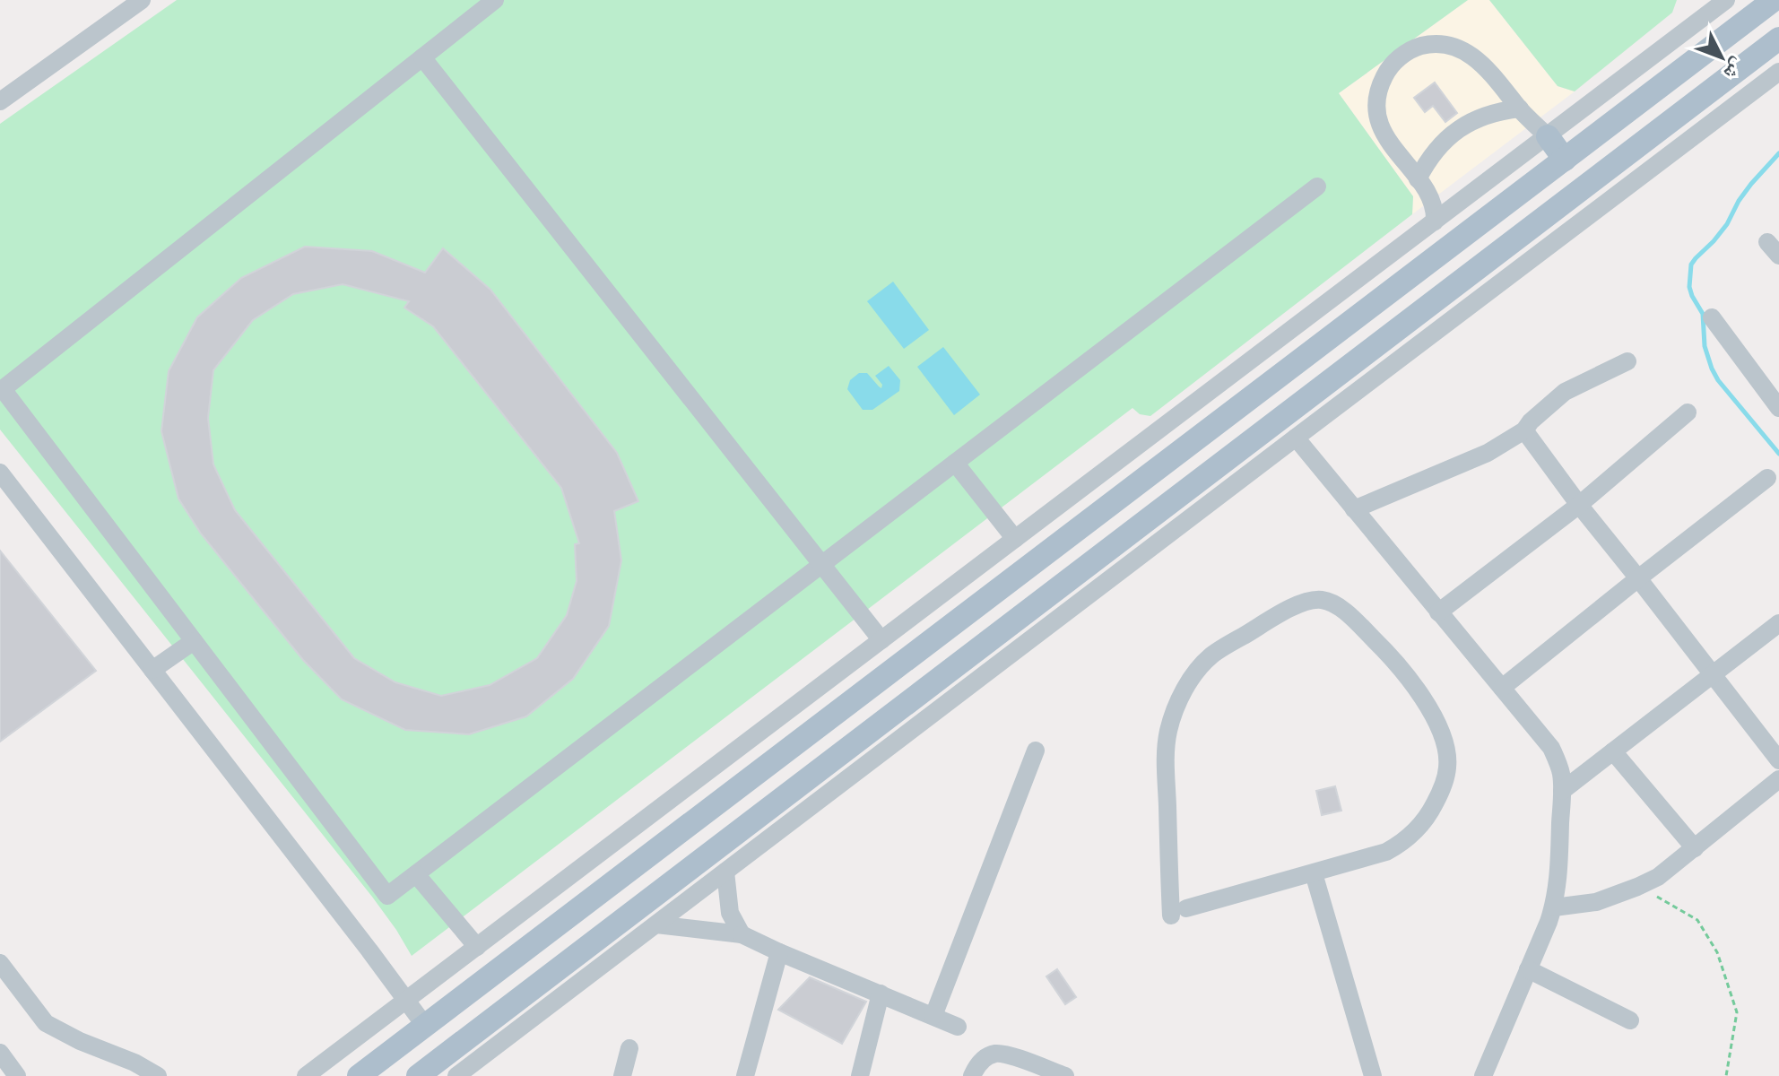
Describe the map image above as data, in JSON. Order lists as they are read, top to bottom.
{
  "north": "bottom right"
}
